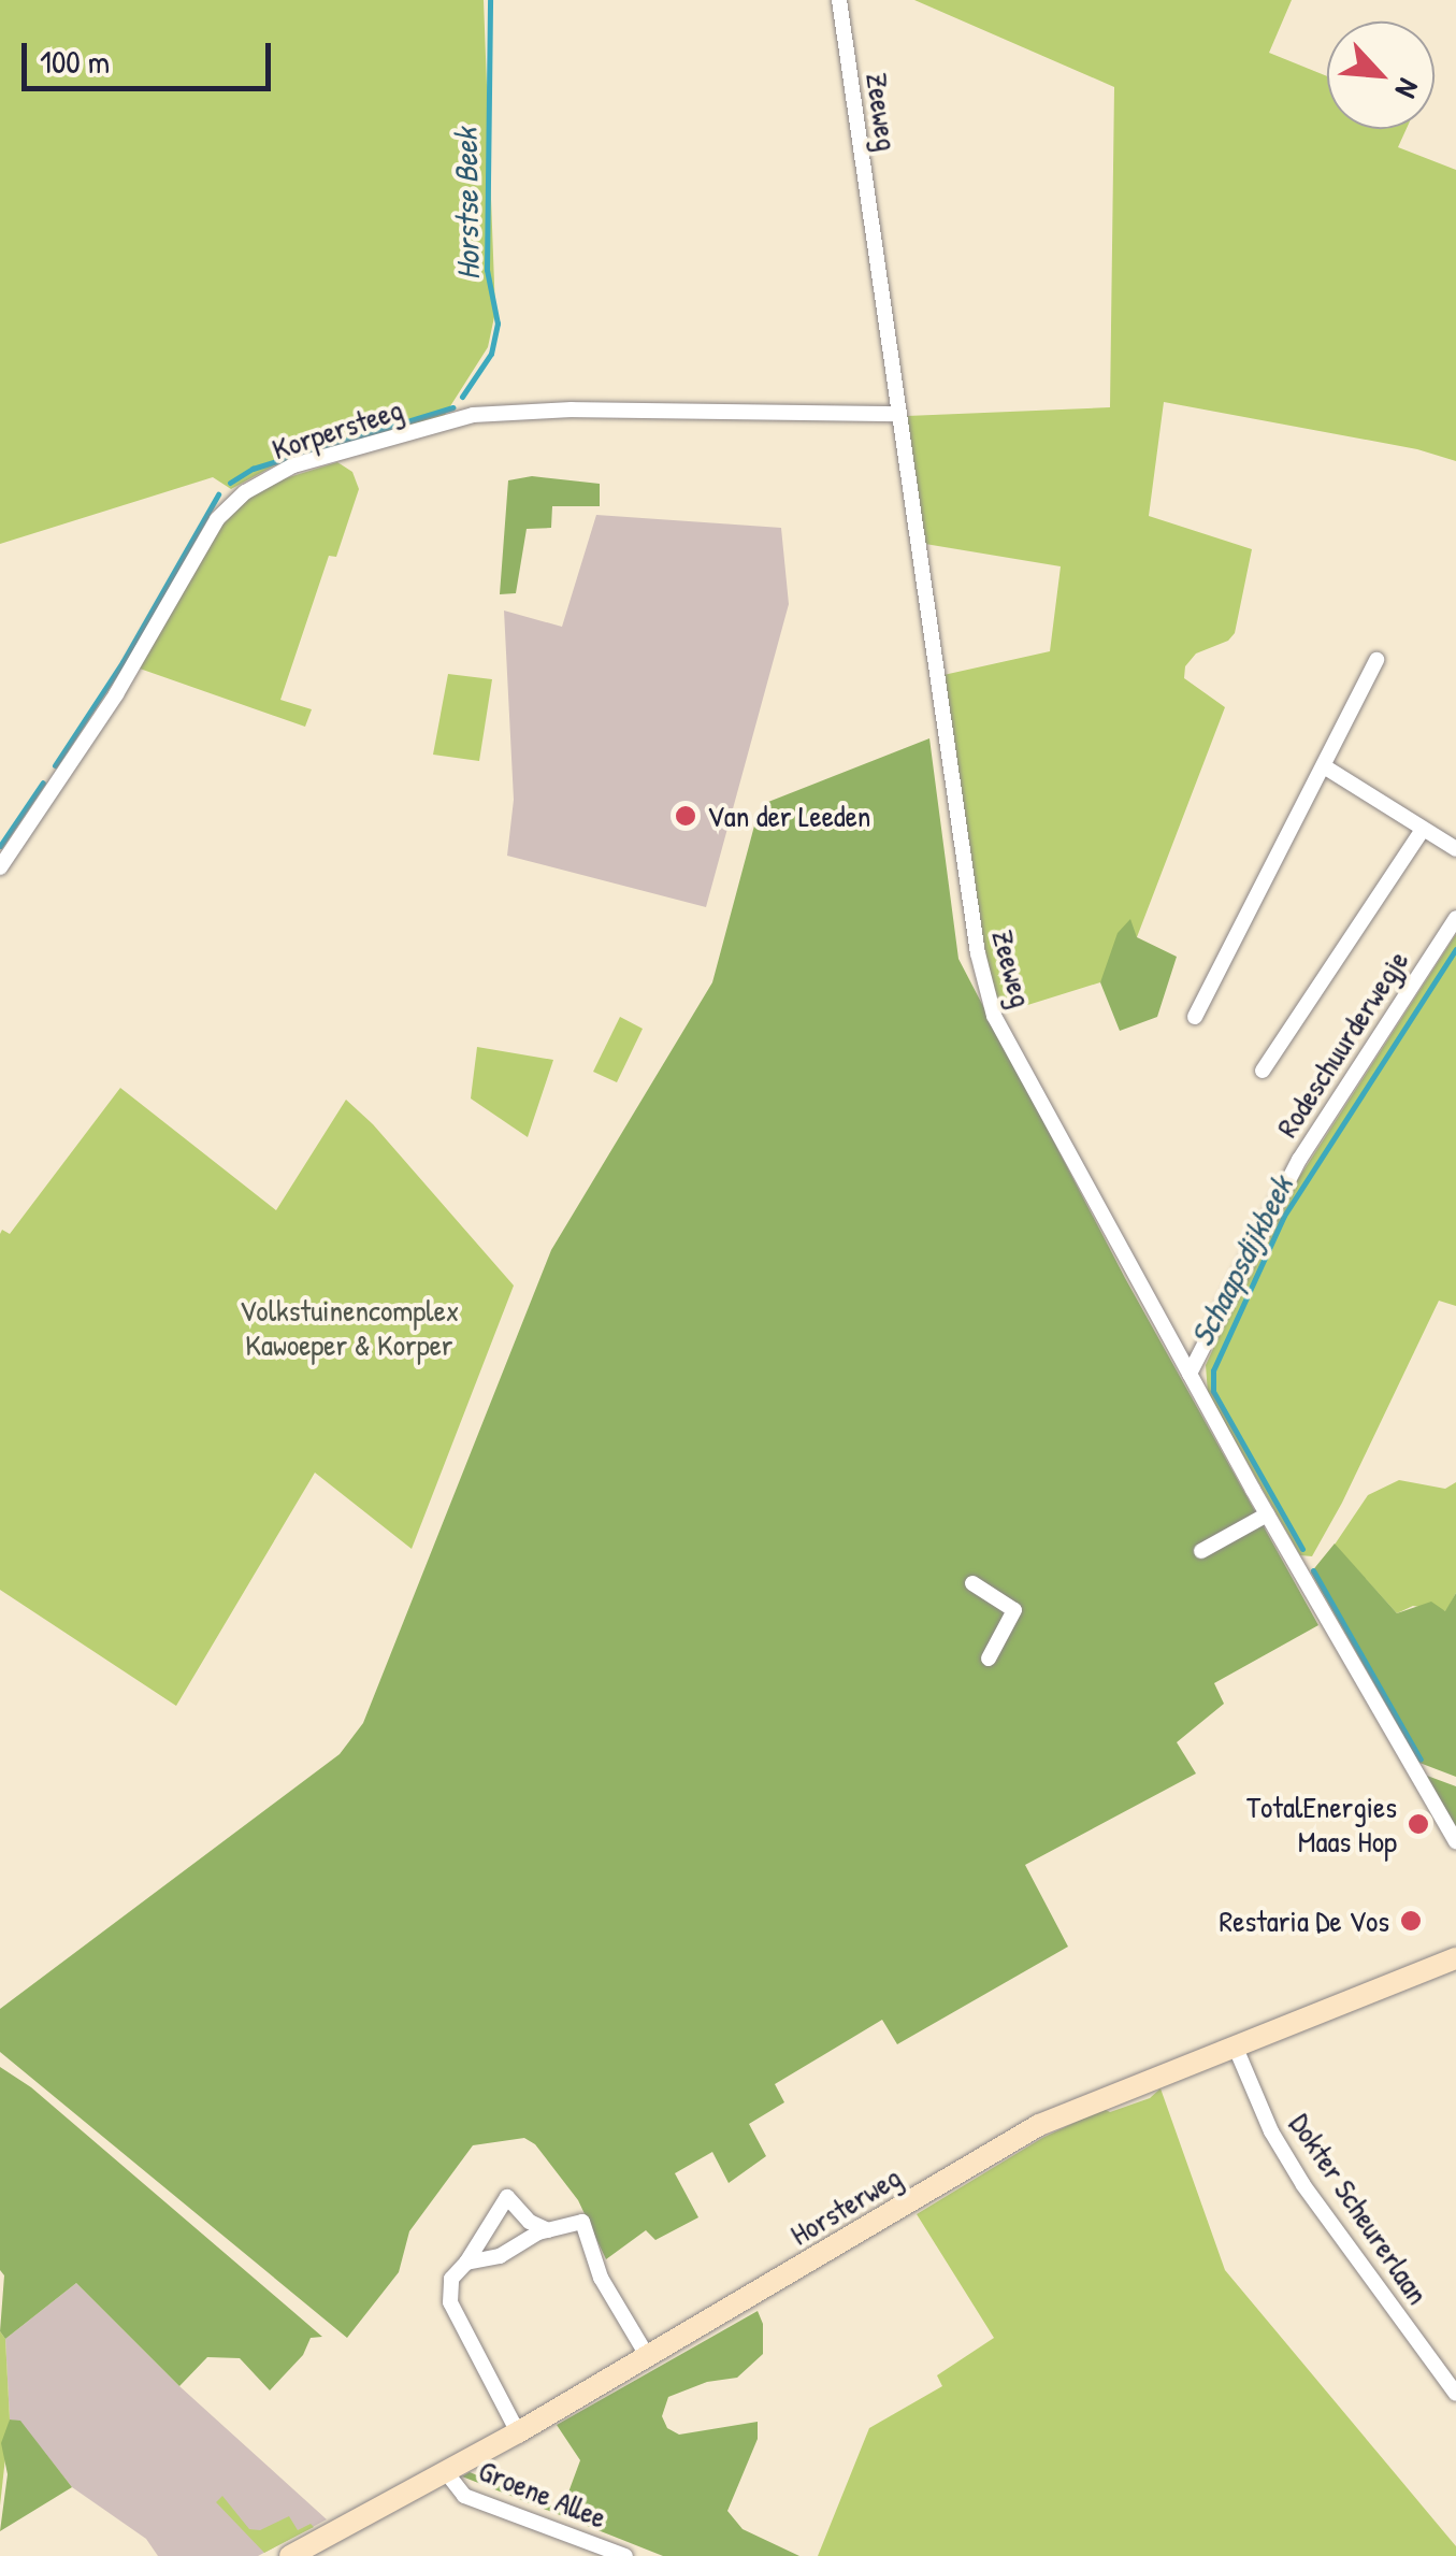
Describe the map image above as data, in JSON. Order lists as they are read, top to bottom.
{
  "streets": {
    "main road": ["Horsterweg"],
    "street": [
      "Zeeweg",
      "Korpersteeg",
      "Rodeschuurderwegje",
      "Dokter Scheurerlaan",
      "Groene Allee"
    ]
  },
  "crossings": [
    ["Zeeweg", "Korpersteeg"],
    ["Zeeweg", "Rodeschuurderwegje"],
    ["Horsterweg", "Dokter Scheurerlaan"],
    ["Horsterweg", "Groene Allee"]
  ],
  "water": ["Horstse Beek", "Schaapsdijkbeek"],
  "parks": ["Volkstuinencomplex Kawoeper & Korper"],
  "places": ["Van der Leeden", "TotalEnergies Maas Hop", "Restaria De Vos"],
  "scale_bar": "100 m",
  "north": "bottom right"
}
